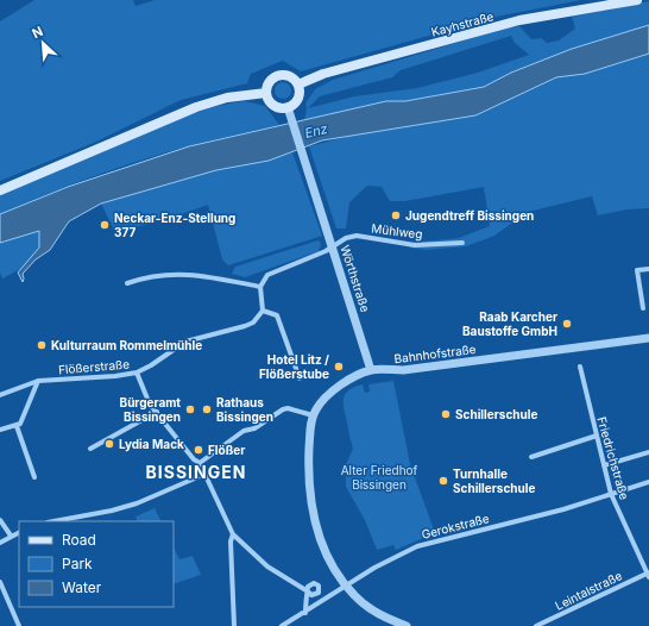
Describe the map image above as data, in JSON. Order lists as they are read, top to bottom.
{
  "streets": {
    "main road": ["Kayhstraße"],
    "street": [
      "Mühlweg",
      "Wörthstraße",
      "Bahnhofstraße",
      "Flößerstraße",
      "Friedrichstraße",
      "Gerokstraße",
      "Leintalstraße"
    ]
  },
  "crossings": [
    ["Kayhstraße", "Wörthstraße"],
    ["Mühlweg", "Wörthstraße"],
    ["Wörthstraße", "Bahnhofstraße"],
    ["Friedrichstraße", "Gerokstraße"],
    ["Friedrichstraße", "Leintalstraße"]
  ],
  "districts": ["BISSINGEN"],
  "water": ["Enz"],
  "parks": ["Alter Friedhof Bissingen"],
  "places": [
    "Jugendtreff Bissingen",
    "Neckar-Enz-Stellung 377",
    "Raab Karcher Baustoffe GmbH",
    "Kulturraum Rommelmühle",
    "Hotel Litz / Flößerstube",
    "Bürgeramt Bissingen",
    "Rathaus Bissingen",
    "Schillerschule",
    "Lydia Mack",
    "Flößer",
    "Turnhalle Schillerschule"
  ],
  "legend": ["Road", "Park", "Water"],
  "north": "top left"
}
